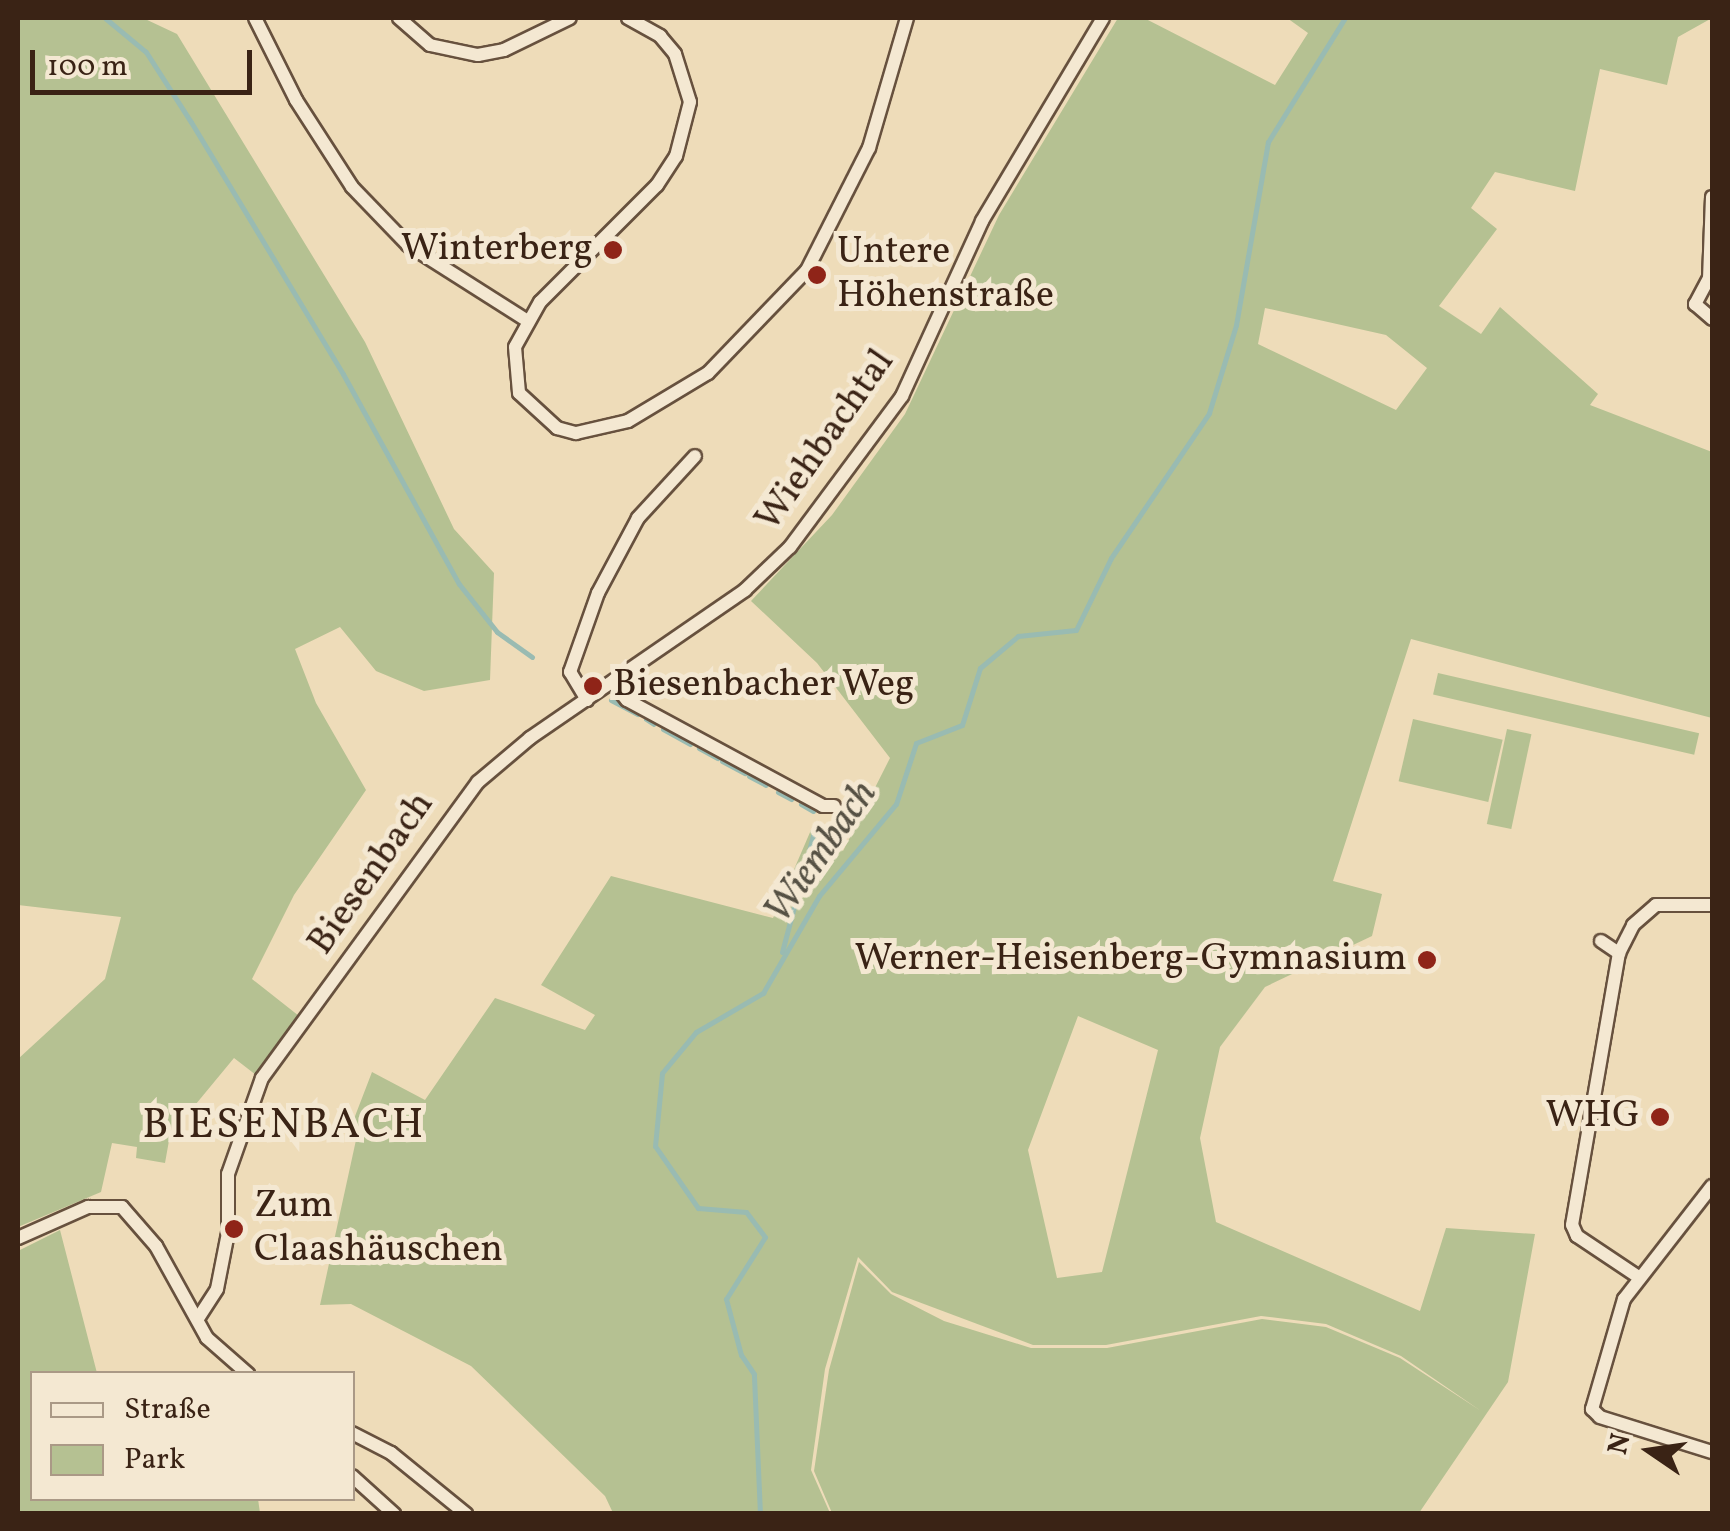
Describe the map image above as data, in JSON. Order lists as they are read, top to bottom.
{
  "streets": {
    "street": ["Wiehbachtal", "Biesenbach"]
  },
  "crossings": [
    ["Wiehbachtal", "Biesenbach"]
  ],
  "districts": ["BIESENBACH"],
  "water": ["Wiembach"],
  "places": [
    "Winterberg",
    "Untere Höhenstraße",
    "Biesenbacher Weg",
    "Werner-Heisenberg-Gymnasium",
    "WHG",
    "Zum Claashäuschen"
  ],
  "legend": ["Straße", "Park"],
  "scale_bar": "100 m",
  "north": "left"
}
